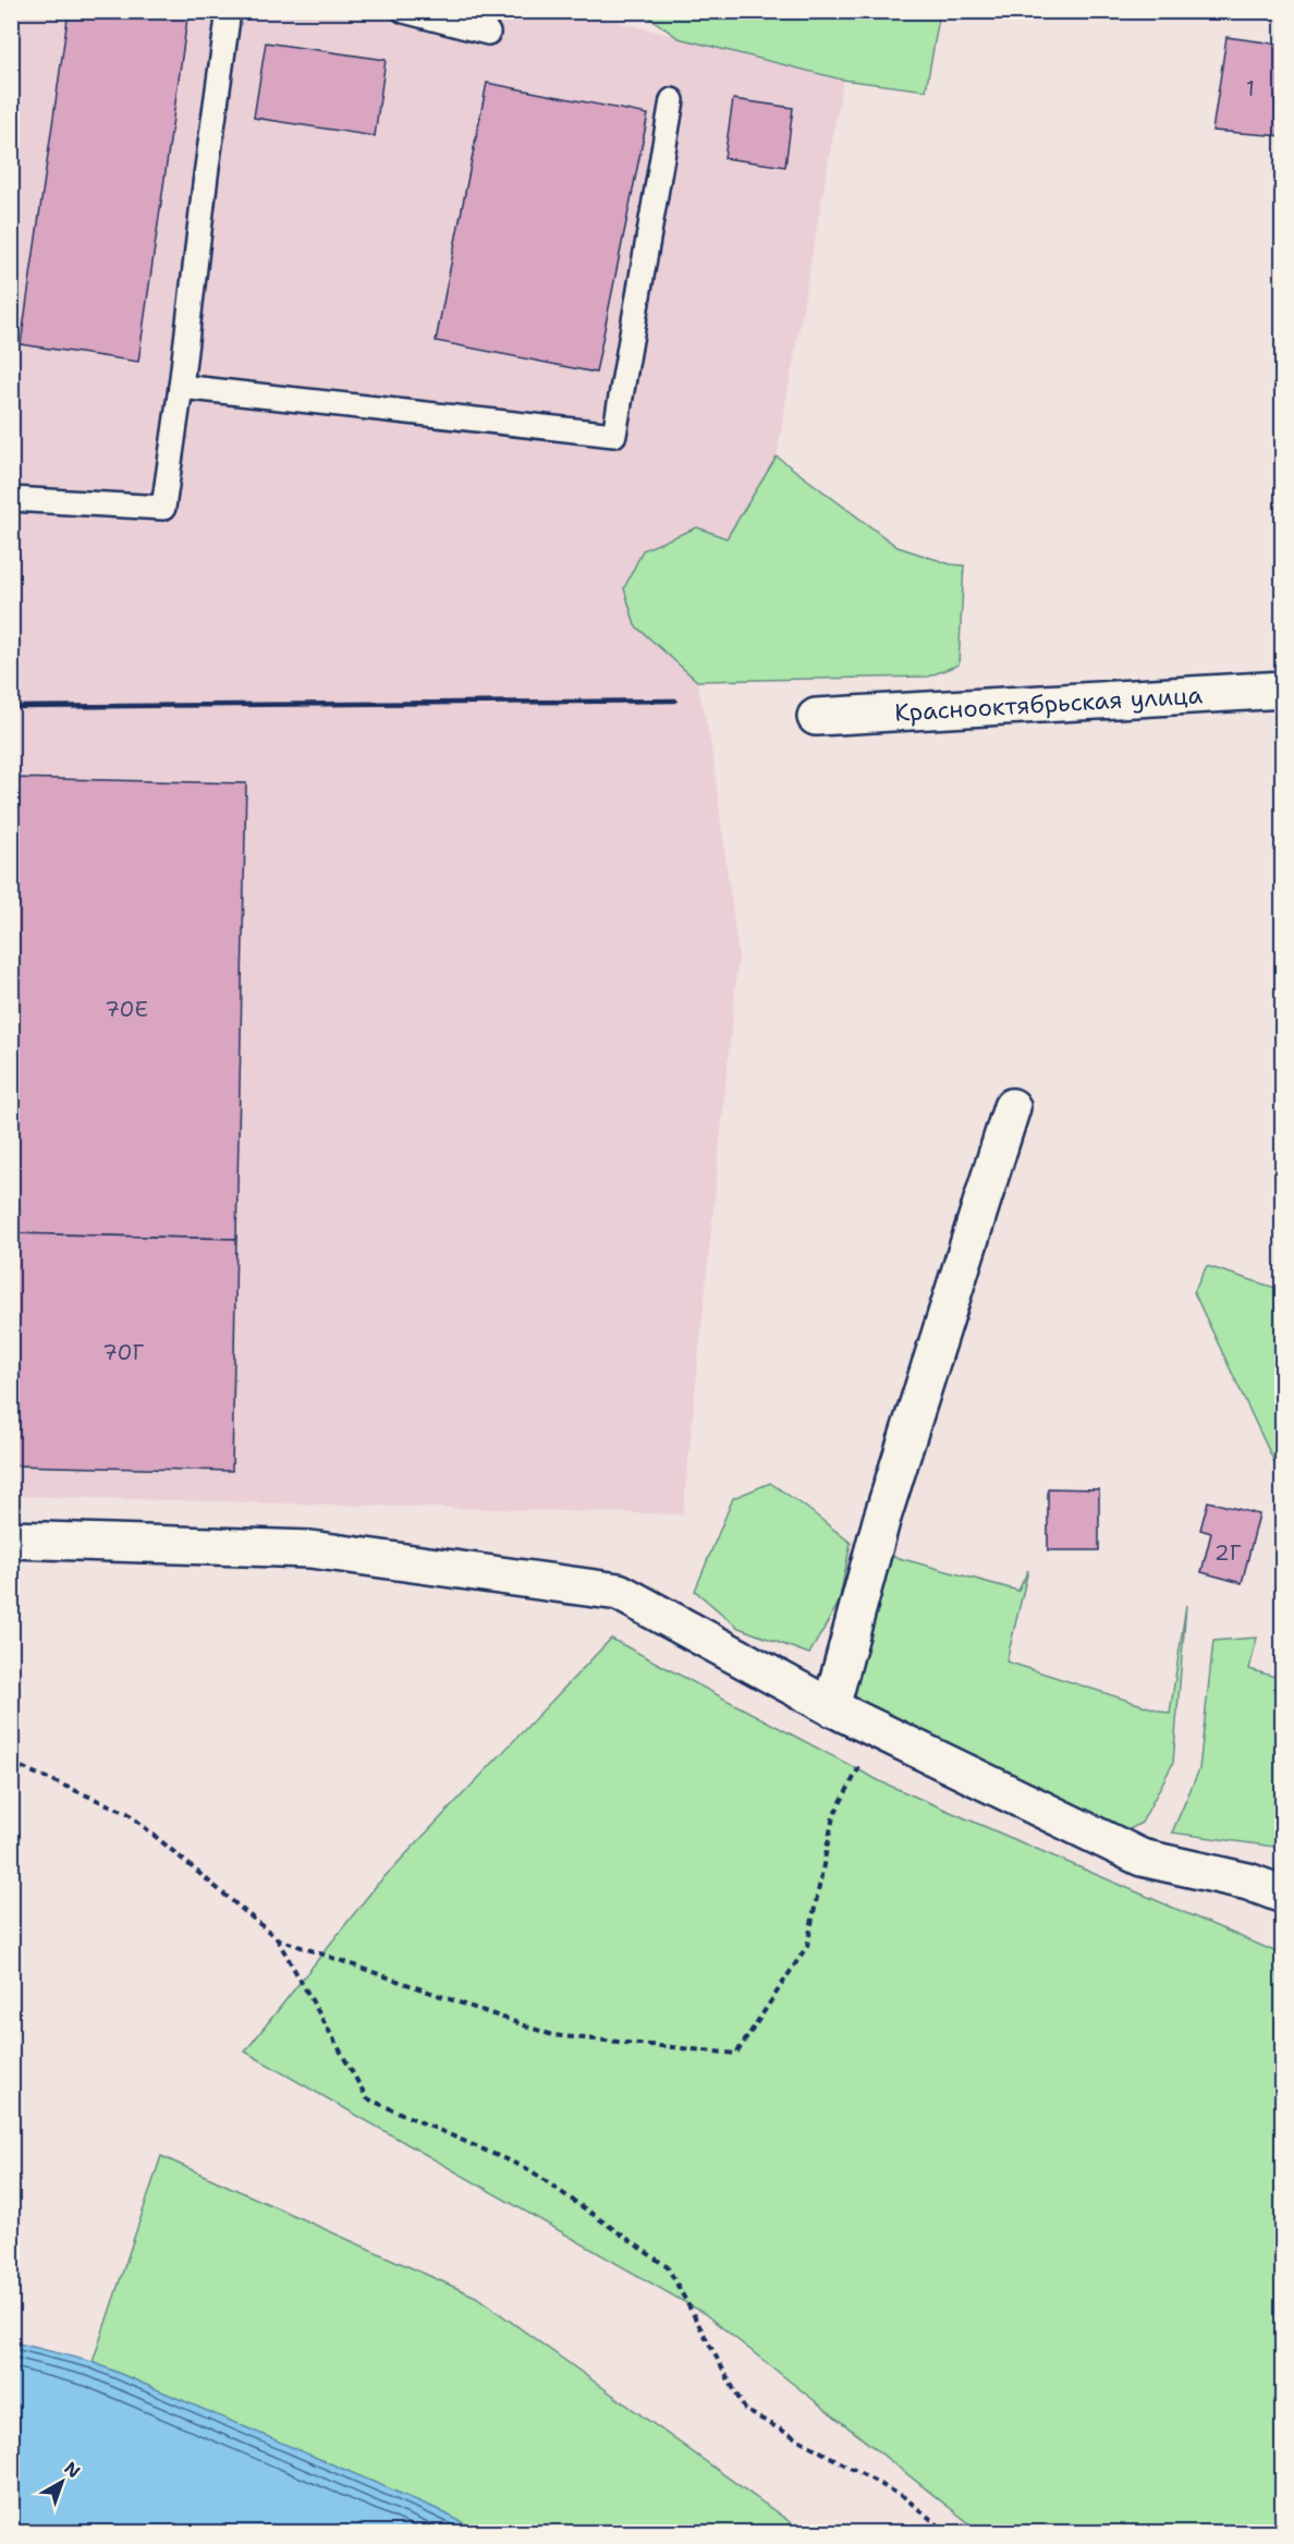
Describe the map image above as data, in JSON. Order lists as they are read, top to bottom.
{
  "streets": {
    "street": ["Краснооктябрьская улица"]
  },
  "house_numbers": [
    "1",
    "70Е",
    "70Г",
    "2Г"
  ],
  "north": "top right"
}
